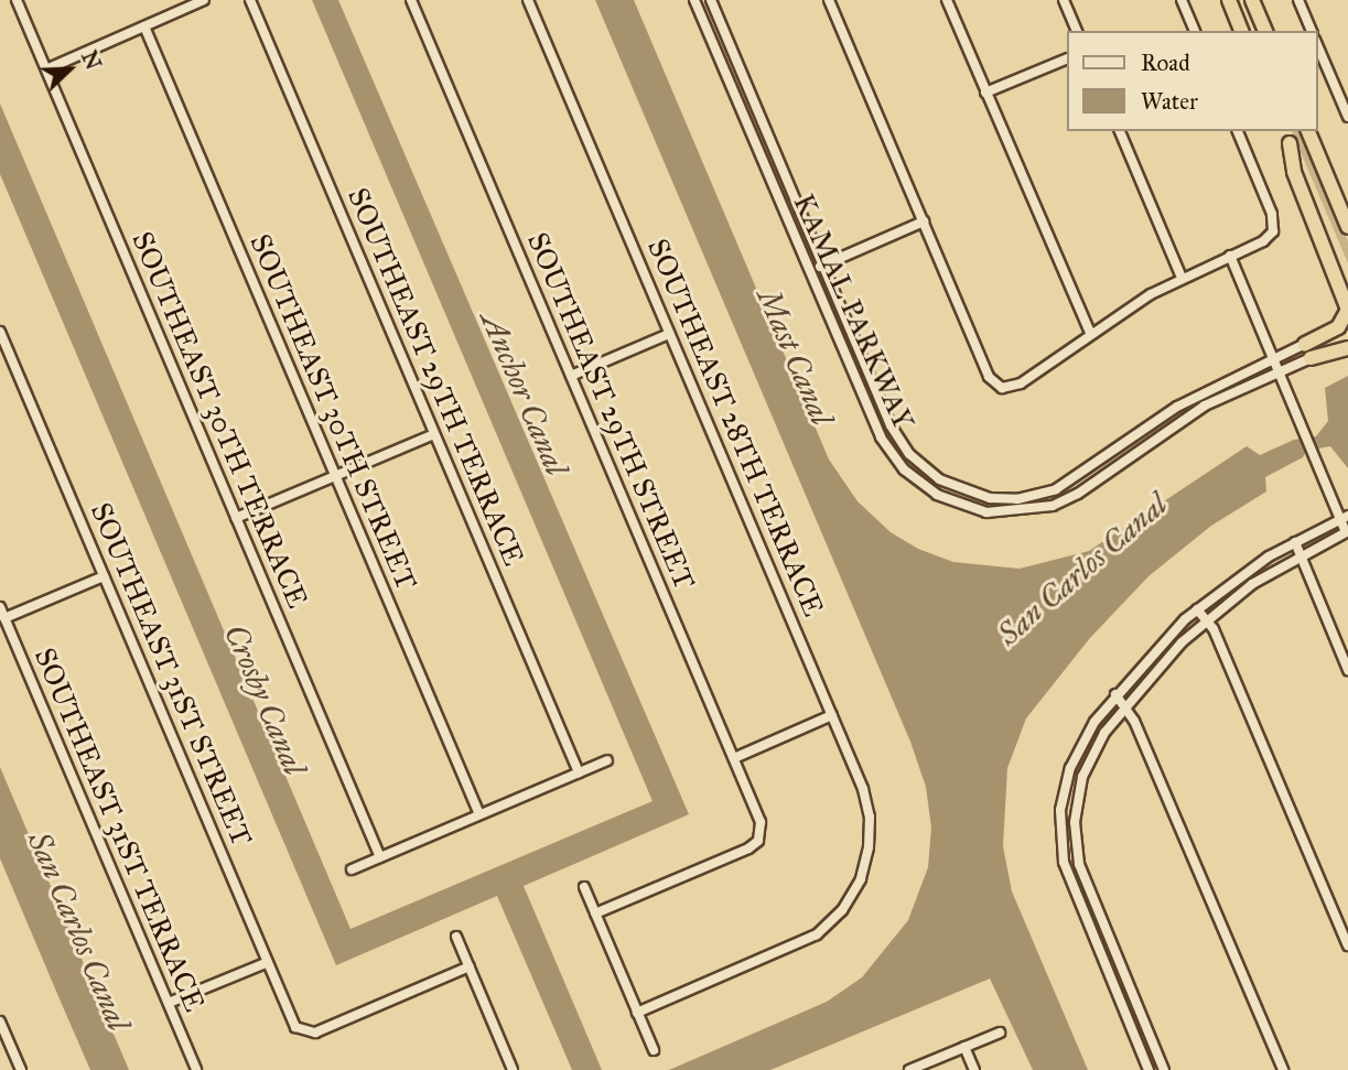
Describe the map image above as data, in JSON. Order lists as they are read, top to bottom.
{
  "streets": {
    "street": [
      "KAMAL PARKWAY",
      "SOUTHEAST 29TH TERRACE",
      "SOUTHEAST 29TH STREET",
      "SOUTHEAST 30TH STREET",
      "SOUTHEAST 30TH TERRACE",
      "SOUTHEAST 28TH TERRACE",
      "SOUTHEAST 31ST STREET",
      "SOUTHEAST 31ST TERRACE"
    ]
  },
  "water": [
    "Mast Canal",
    "Anchor Canal",
    "San Carlos Canal",
    "Crosby Canal"
  ],
  "legend": ["Road", "Water"],
  "north": "top right"
}
